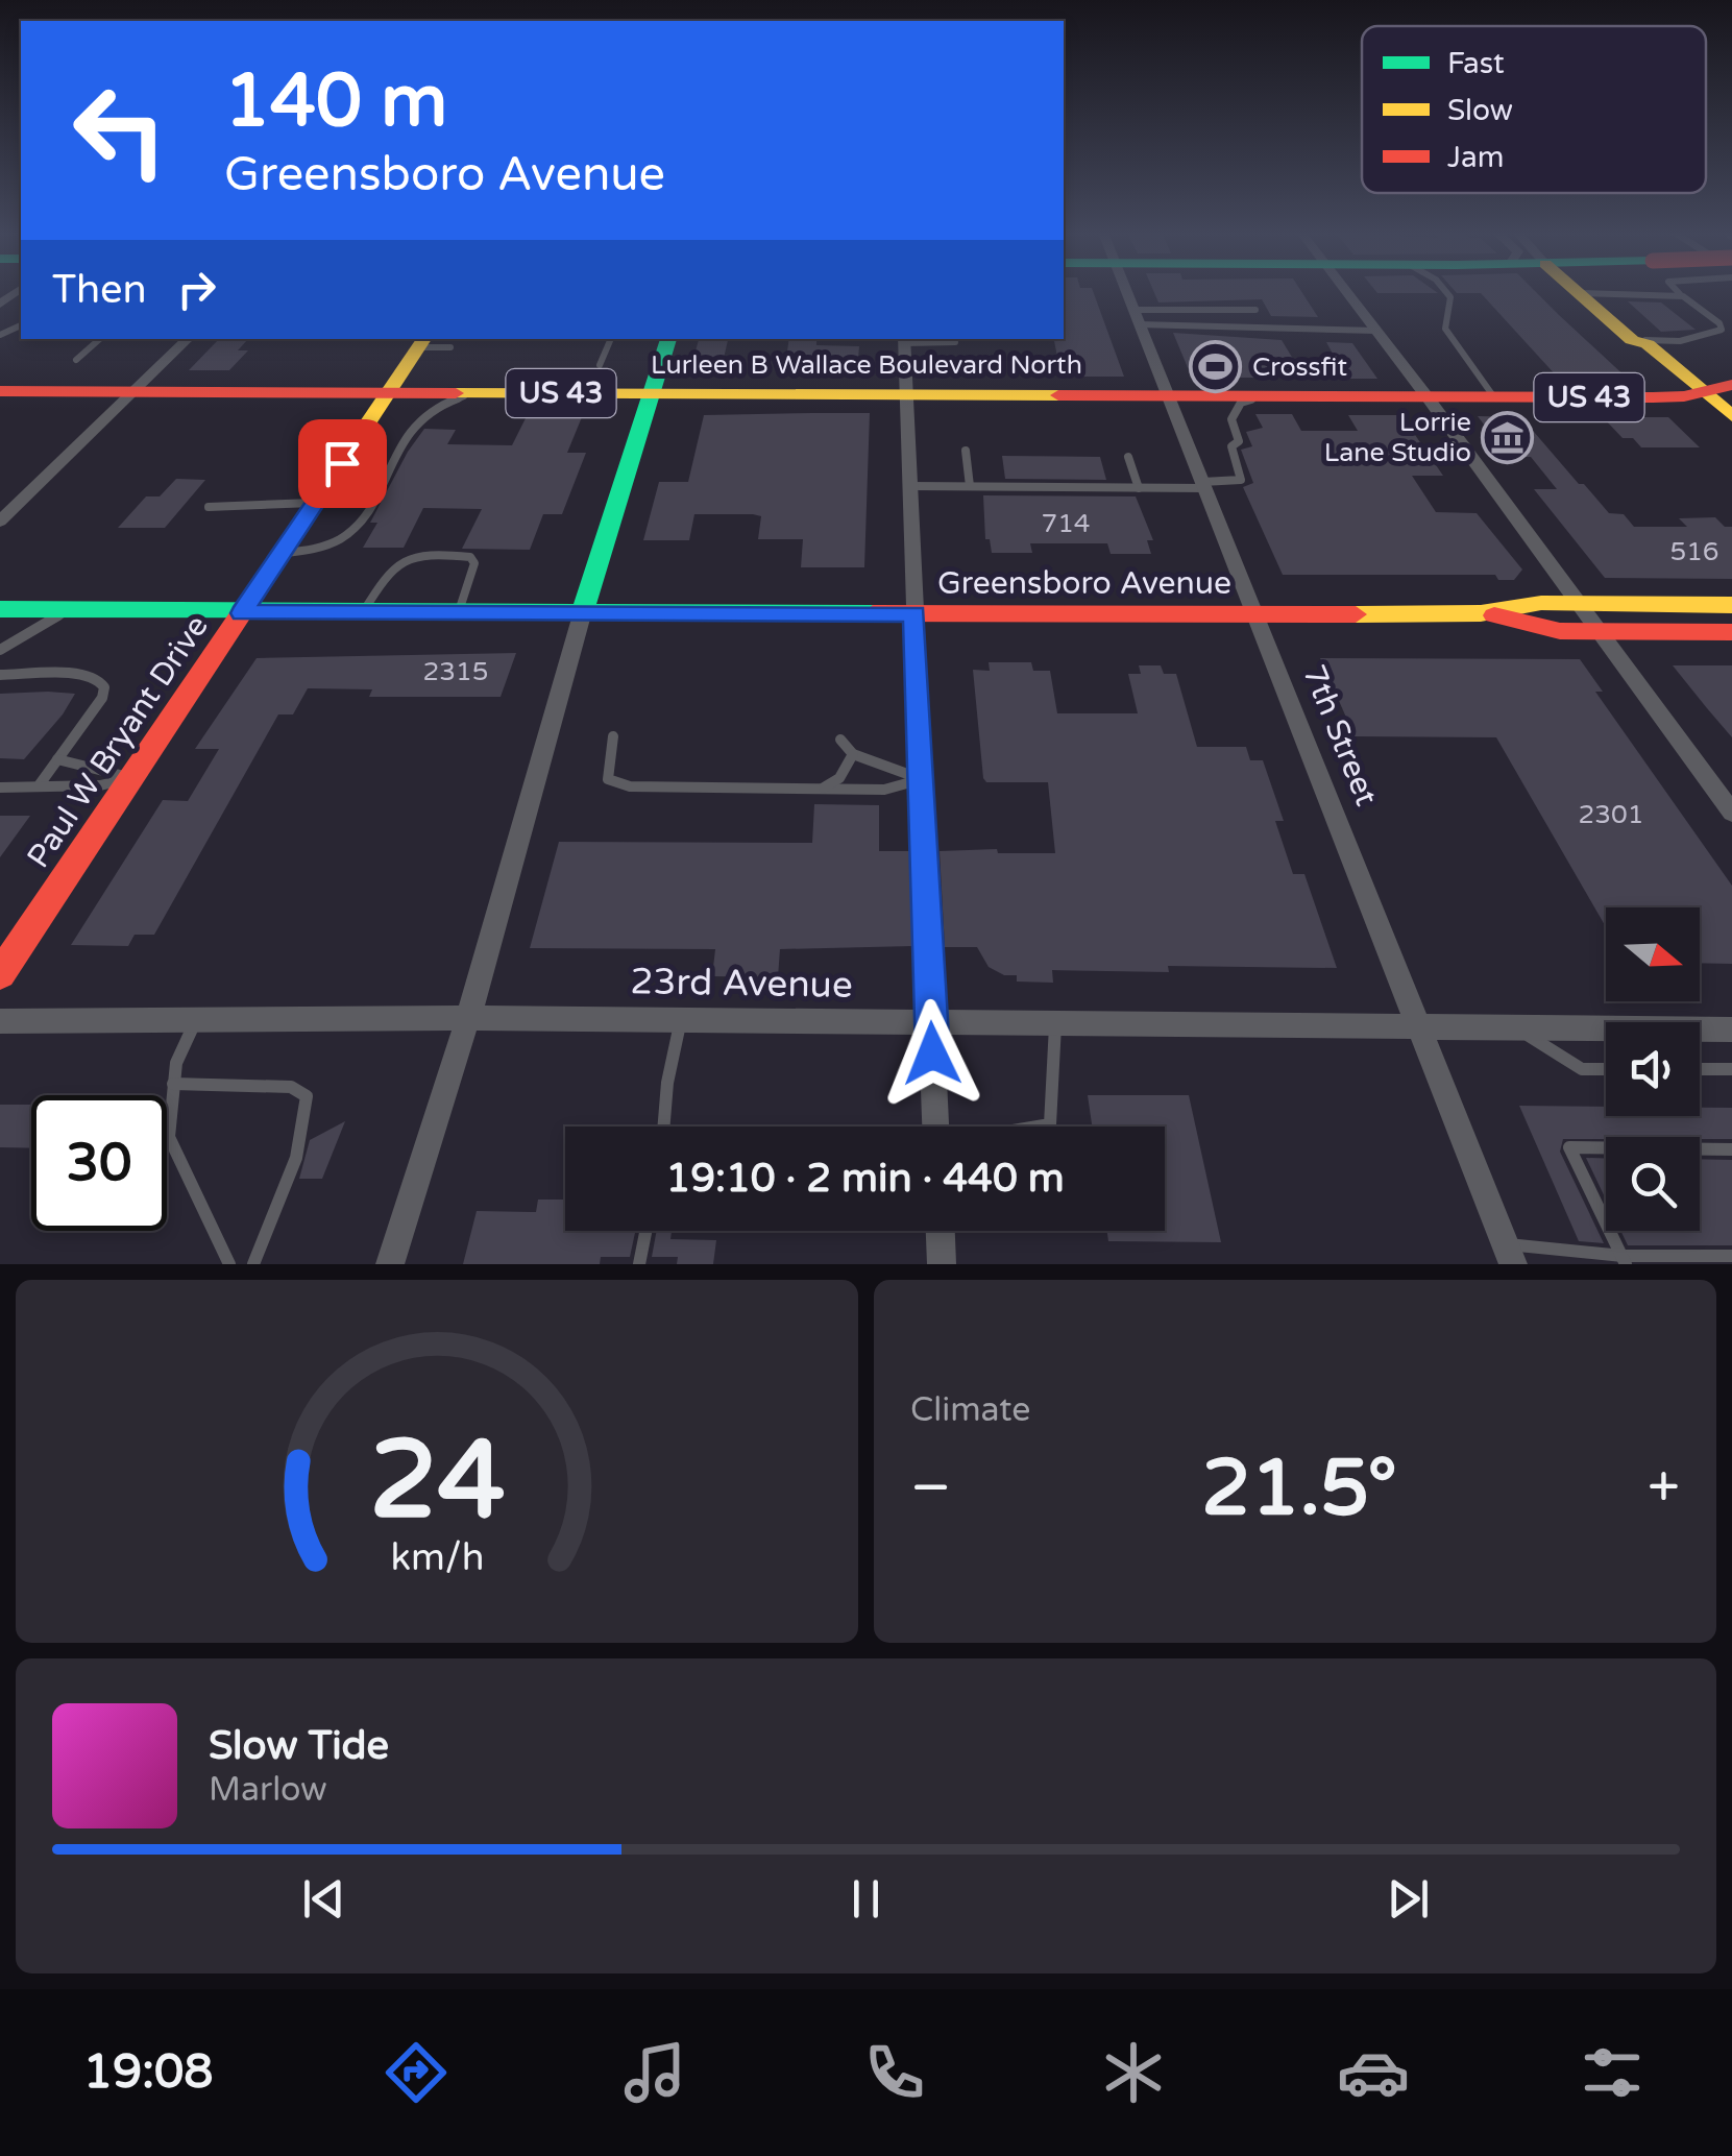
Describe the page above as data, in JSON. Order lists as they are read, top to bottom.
{
  "streets": {
    "main road": [
      "Lurleen B Wallace Boulevard North",
      "US 43",
      "Greensboro Avenue",
      "Paul W Bryant Drive"
    ],
    "street": ["7th Street", "23rd Avenue"]
  },
  "crossings": [
    ["Lurleen B Wallace Boulevard North", "7th Street"],
    ["Lurleen B Wallace Boulevard North", "Paul W Bryant Drive"],
    ["Greensboro Avenue", "7th Street"],
    ["Greensboro Avenue", "Paul W Bryant Drive"],
    ["7th Street", "23rd Avenue"]
  ],
  "places": {
    "sports": ["Crossfit"],
    "museum": ["Lorrie Lane Studio"]
  },
  "house_numbers": [
    "714",
    "516",
    "2315",
    "2301"
  ],
  "legend": ["Fast", "Slow", "Jam"],
  "north": "right",
  "page": {
    "turn": ["140 m", "Greensboro Avenue"],
    "then": "Then",
    "limit": "30",
    "trip": "19:10 · 2 min · 440 m",
    "tile": "Climate",
    "heat": ["−", "21.5°", "+"],
    "song": ["Slow Tide", "Marlow"],
    "tabs": "19:08",
    "gauge": ["24", "km/h"]
  }
}
